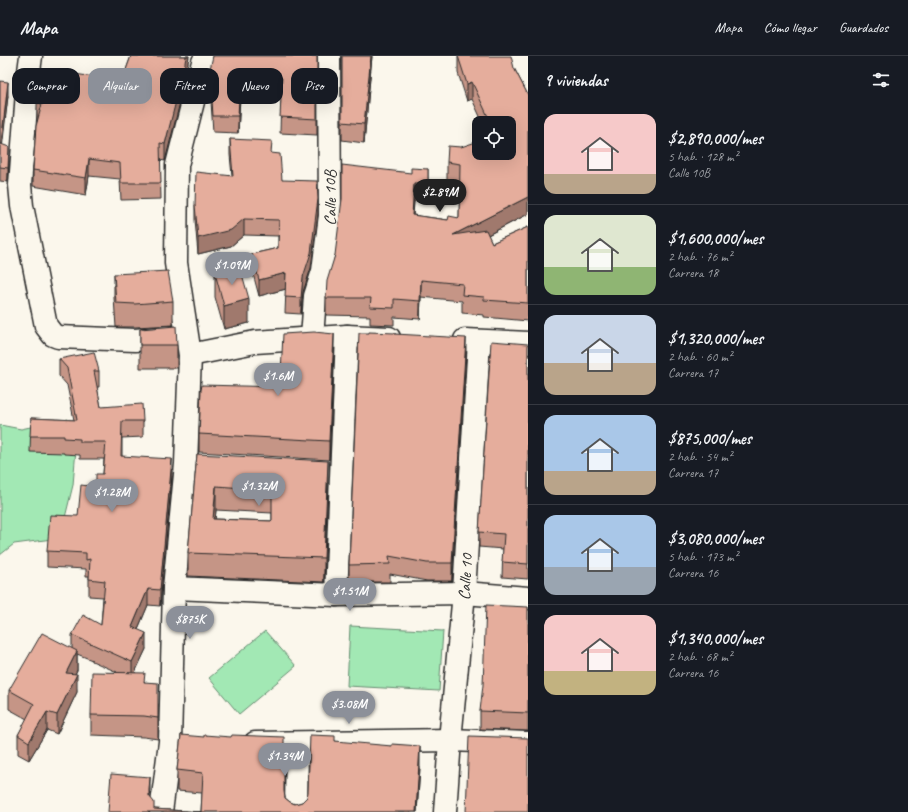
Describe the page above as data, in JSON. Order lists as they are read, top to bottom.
{
  "streets": {
    "street": ["Calle 10B", "Calle 10"]
  },
  "page": {
    "header": "Mapa",
    "nav": ["Mapa", "Cómo llegar", "Guardados"],
    "heading": "9 viviendas",
    "chip": [
      "Comprar",
      "Alquilar",
      "Filtros",
      "Nuevo",
      "Piso"
    ],
    "list": [
      {
        "name": "$2,890,000/mes",
        "note": "5 hab. · 128 m² · Calle 10B"
      },
      {
        "name": "$1,600,000/mes",
        "note": "2 hab. · 76 m² · Carrera 18"
      },
      {
        "name": "$1,320,000/mes",
        "note": "2 hab. · 60 m² · Carrera 17"
      },
      {
        "name": "$875,000/mes",
        "note": "2 hab. · 54 m² · Carrera 17"
      },
      {
        "name": "$3,080,000/mes",
        "note": "5 hab. · 173 m² · Carrera 16"
      },
      {
        "name": "$1,340,000/mes",
        "note": "2 hab. · 68 m² · Carrera 16"
      }
    ],
    "price": [
      "$2.89M",
      "$1.09M",
      "$1.6M",
      "$1.32M",
      "$1.28M",
      "$1.51M",
      "$875K",
      "$3.08M",
      "$1.34M"
    ]
  }
}
